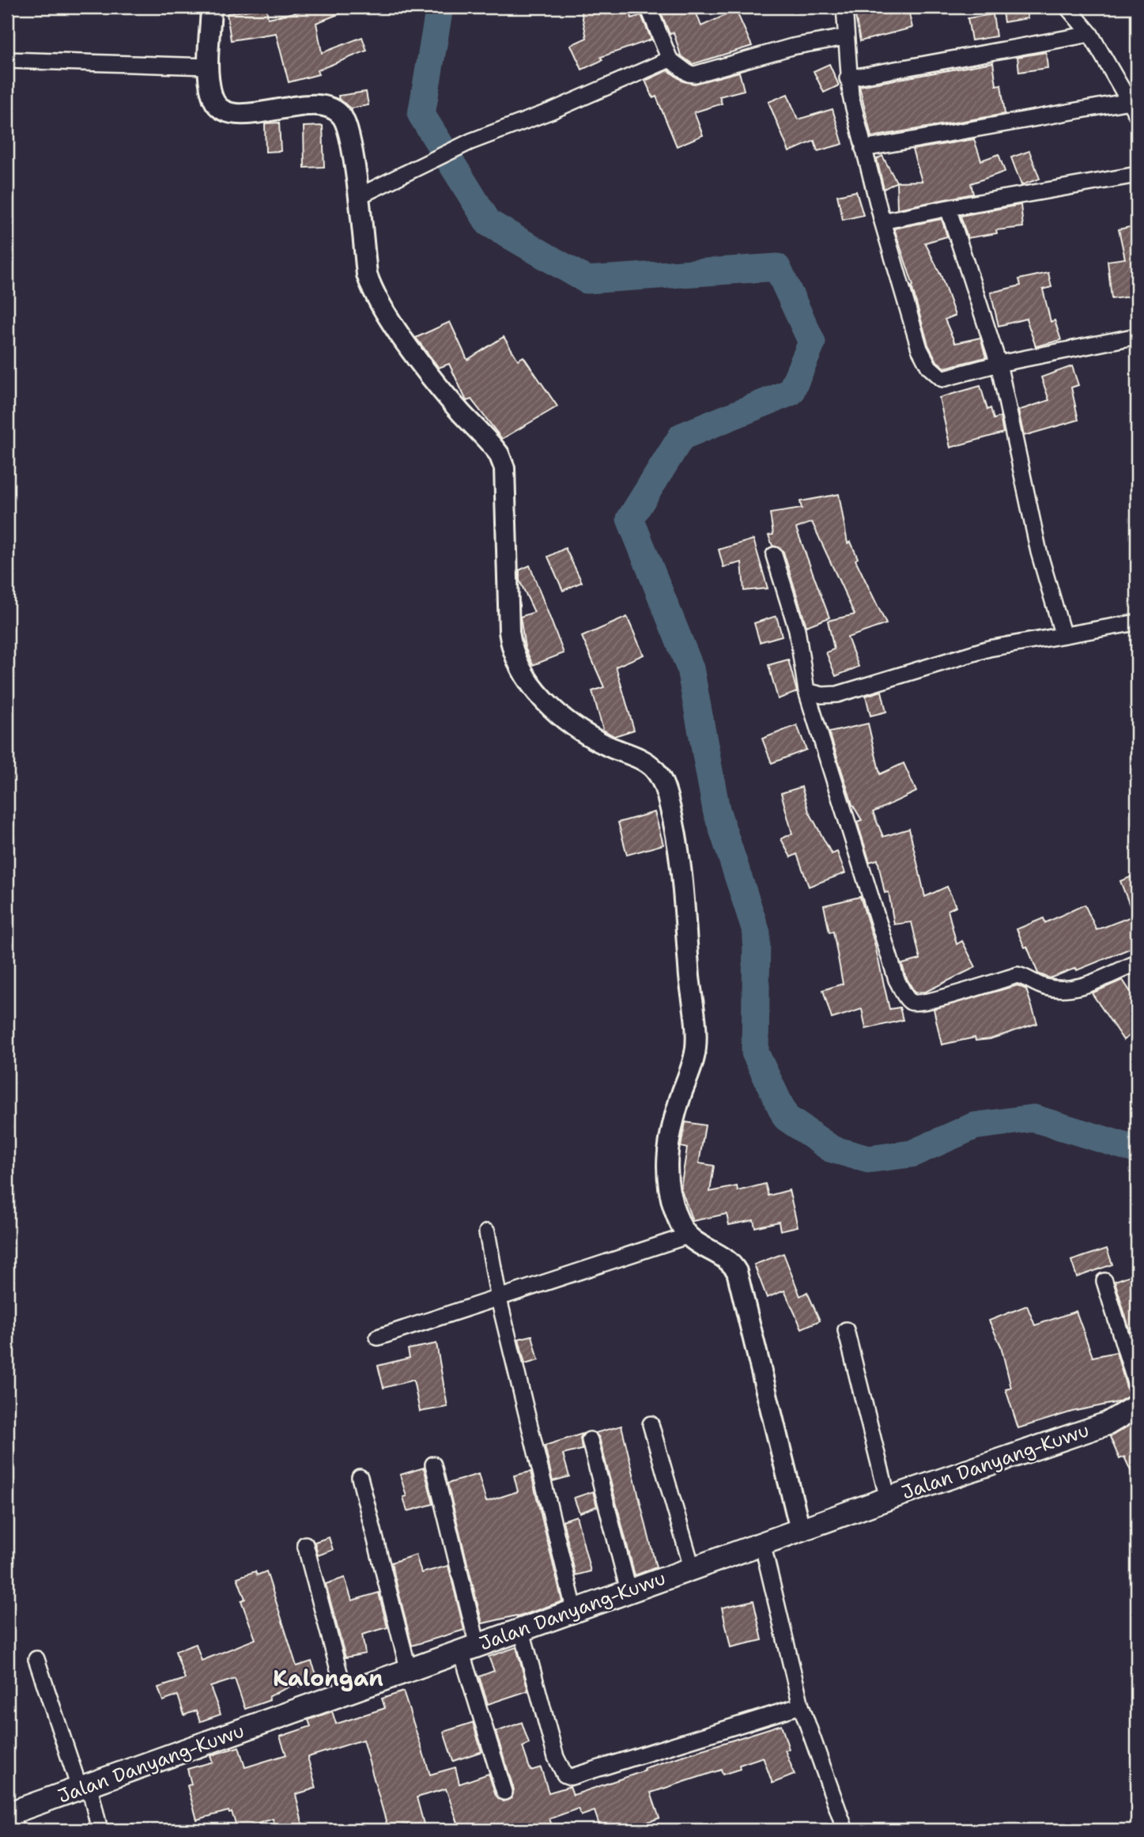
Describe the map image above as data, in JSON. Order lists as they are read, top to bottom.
{
  "streets": {
    "main road": ["Jalan Danyang-Kuwu"]
  },
  "districts": ["Kalongan"]
}
